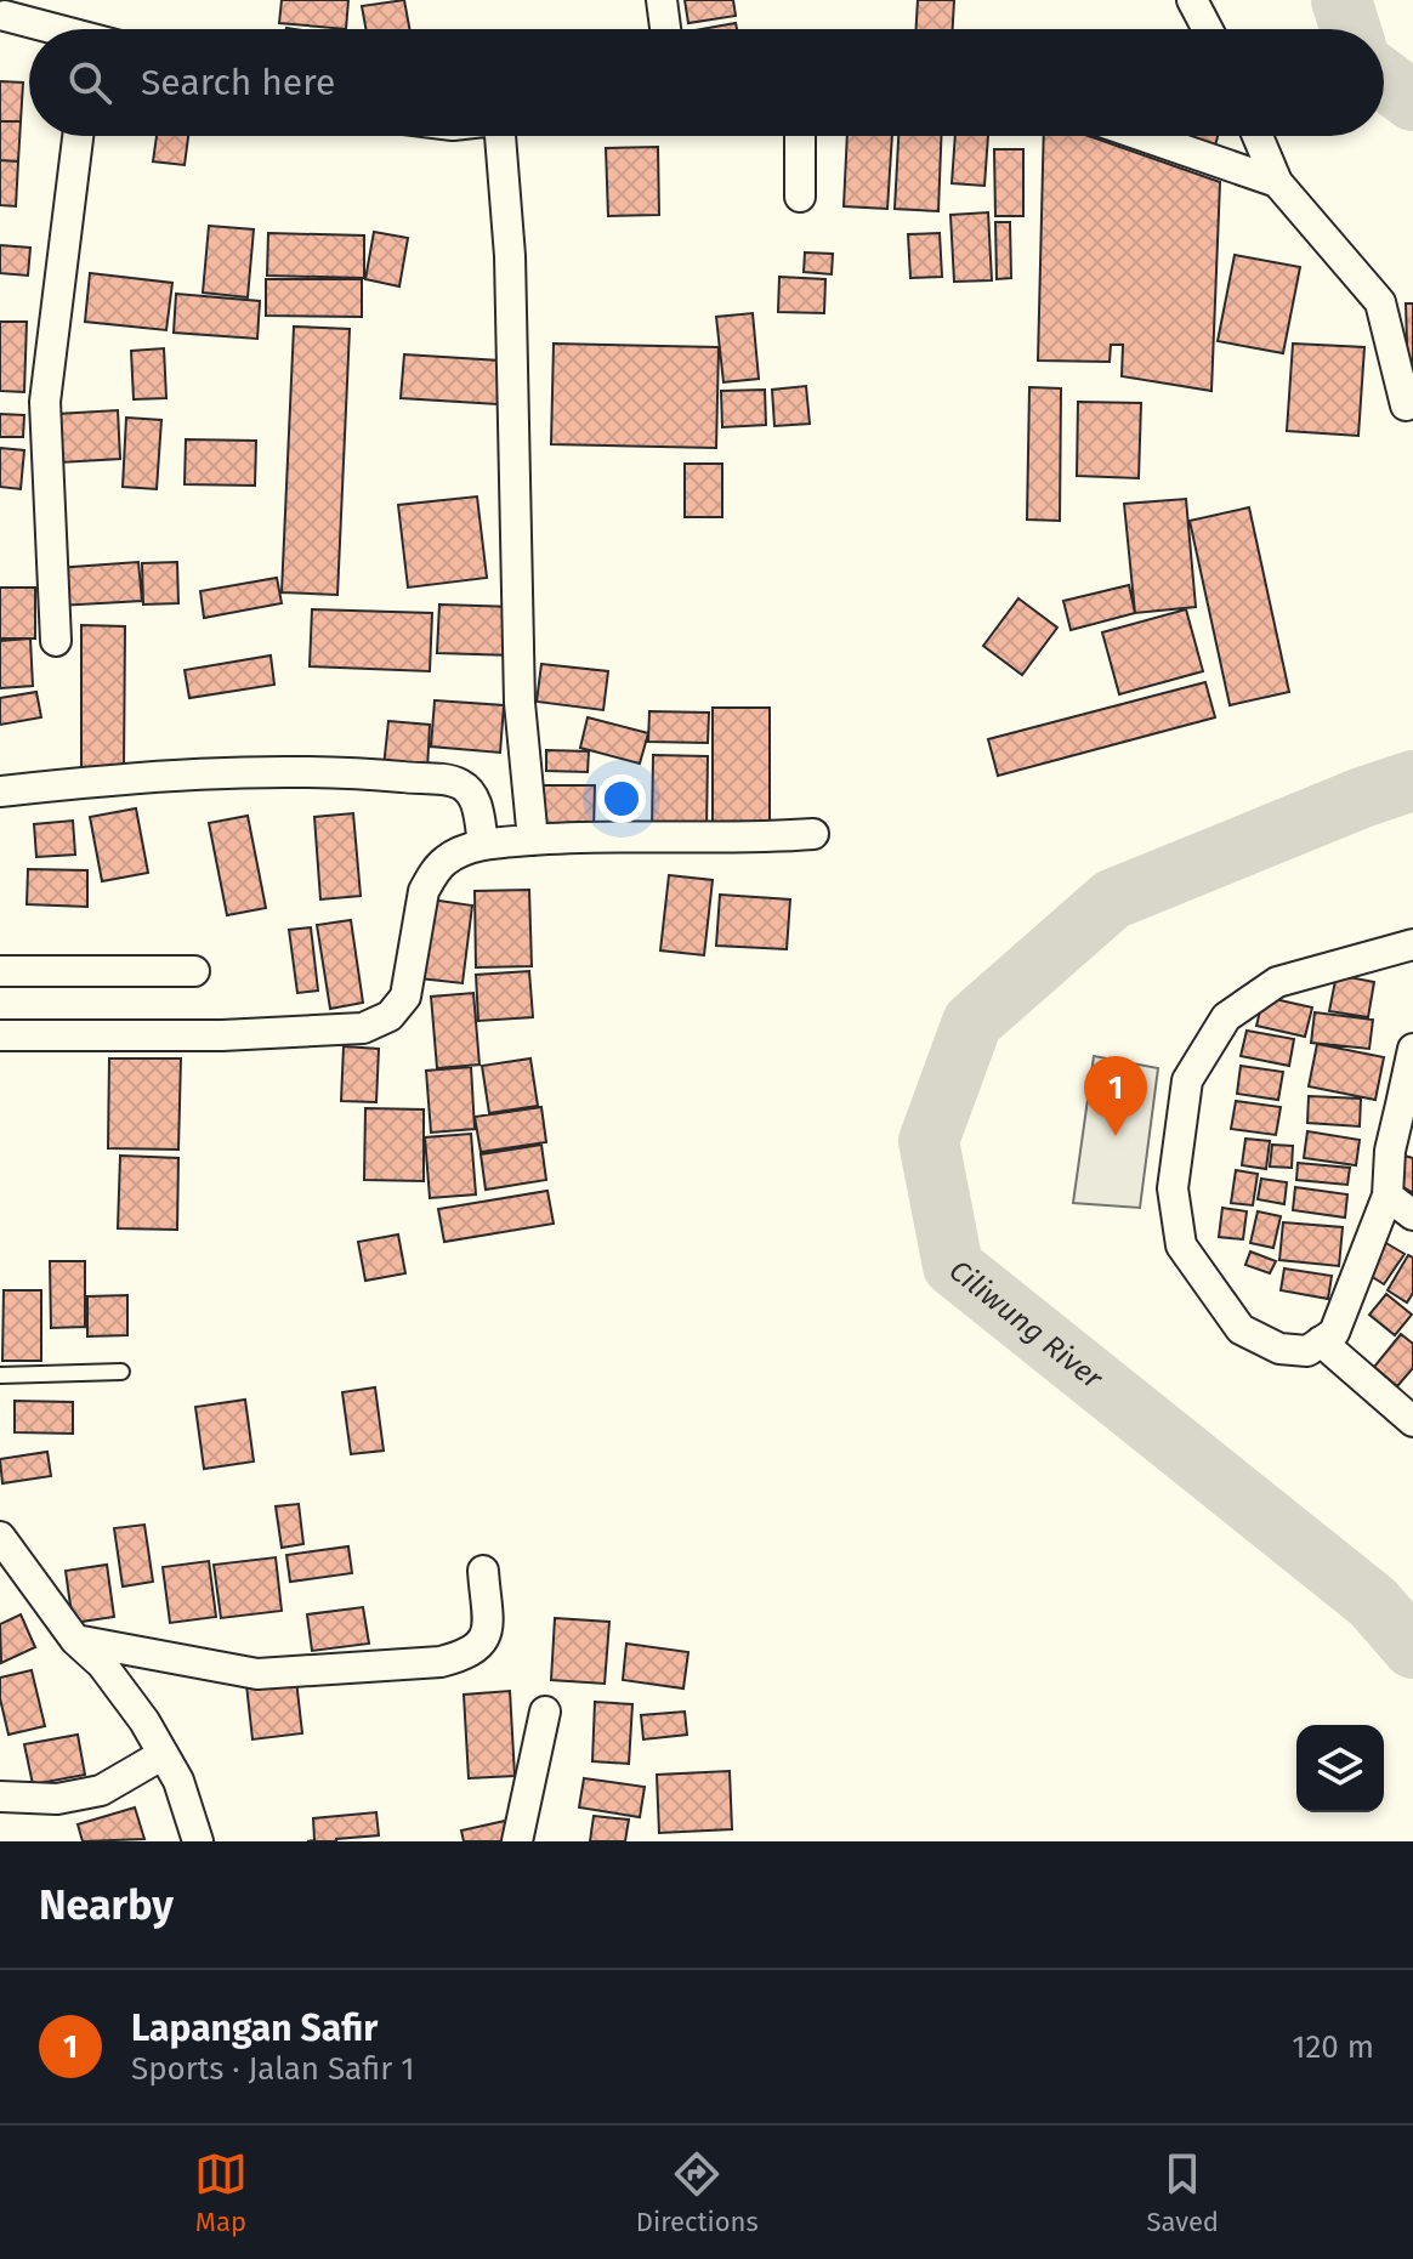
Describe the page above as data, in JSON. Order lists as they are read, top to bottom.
{
  "water": ["Ciliwung River"],
  "page": {
    "search": "Search here",
    "pins": "1",
    "heading": "Nearby",
    "list": [
      {
        "mark": "1",
        "name": "Lapangan Safir",
        "note": "Sports · Jalan Safir 1",
        "value": "120 m"
      }
    ],
    "nav": ["Map", "Directions", "Saved"]
  }
}
